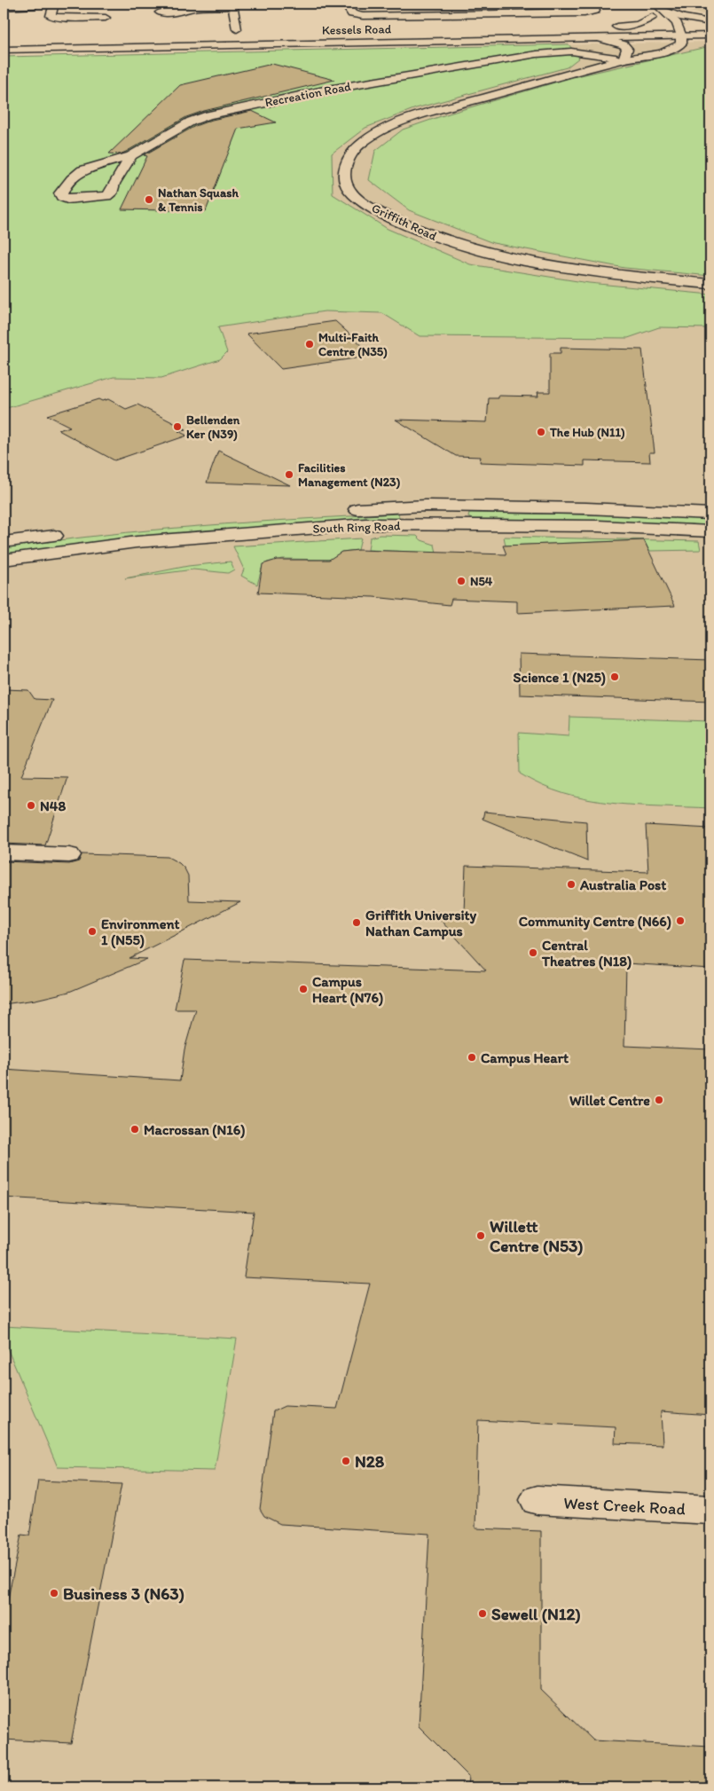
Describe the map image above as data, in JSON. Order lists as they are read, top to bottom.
{
  "streets": {
    "main road": [
      "Kessels Road",
      "Recreation Road",
      "Griffith Road",
      "South Ring Road",
      "West Creek Road"
    ]
  },
  "crossings": [
    ["Kessels Road", "Griffith Road"],
    ["Recreation Road", "Griffith Road"]
  ],
  "places": [
    "Nathan Squash & Tennis",
    "Multi-Faith Centre (N35)",
    "Bellenden Ker (N39)",
    "The Hub (N11)",
    "Facilities Management (N23)",
    "N54",
    "Science 1 (N25)",
    "N48",
    "Australia Post",
    "Community Centre (N66)",
    "Griffith University Nathan Campus",
    "Environment 1 (N55)",
    "Central Theatres (N18)",
    "Campus Heart (N76)",
    "Campus Heart",
    "Willet Centre",
    "Macrossan (N16)",
    "Willett Centre (N53)",
    "N28",
    "Business 3 (N63)",
    "Sewell (N12)"
  ]
}
